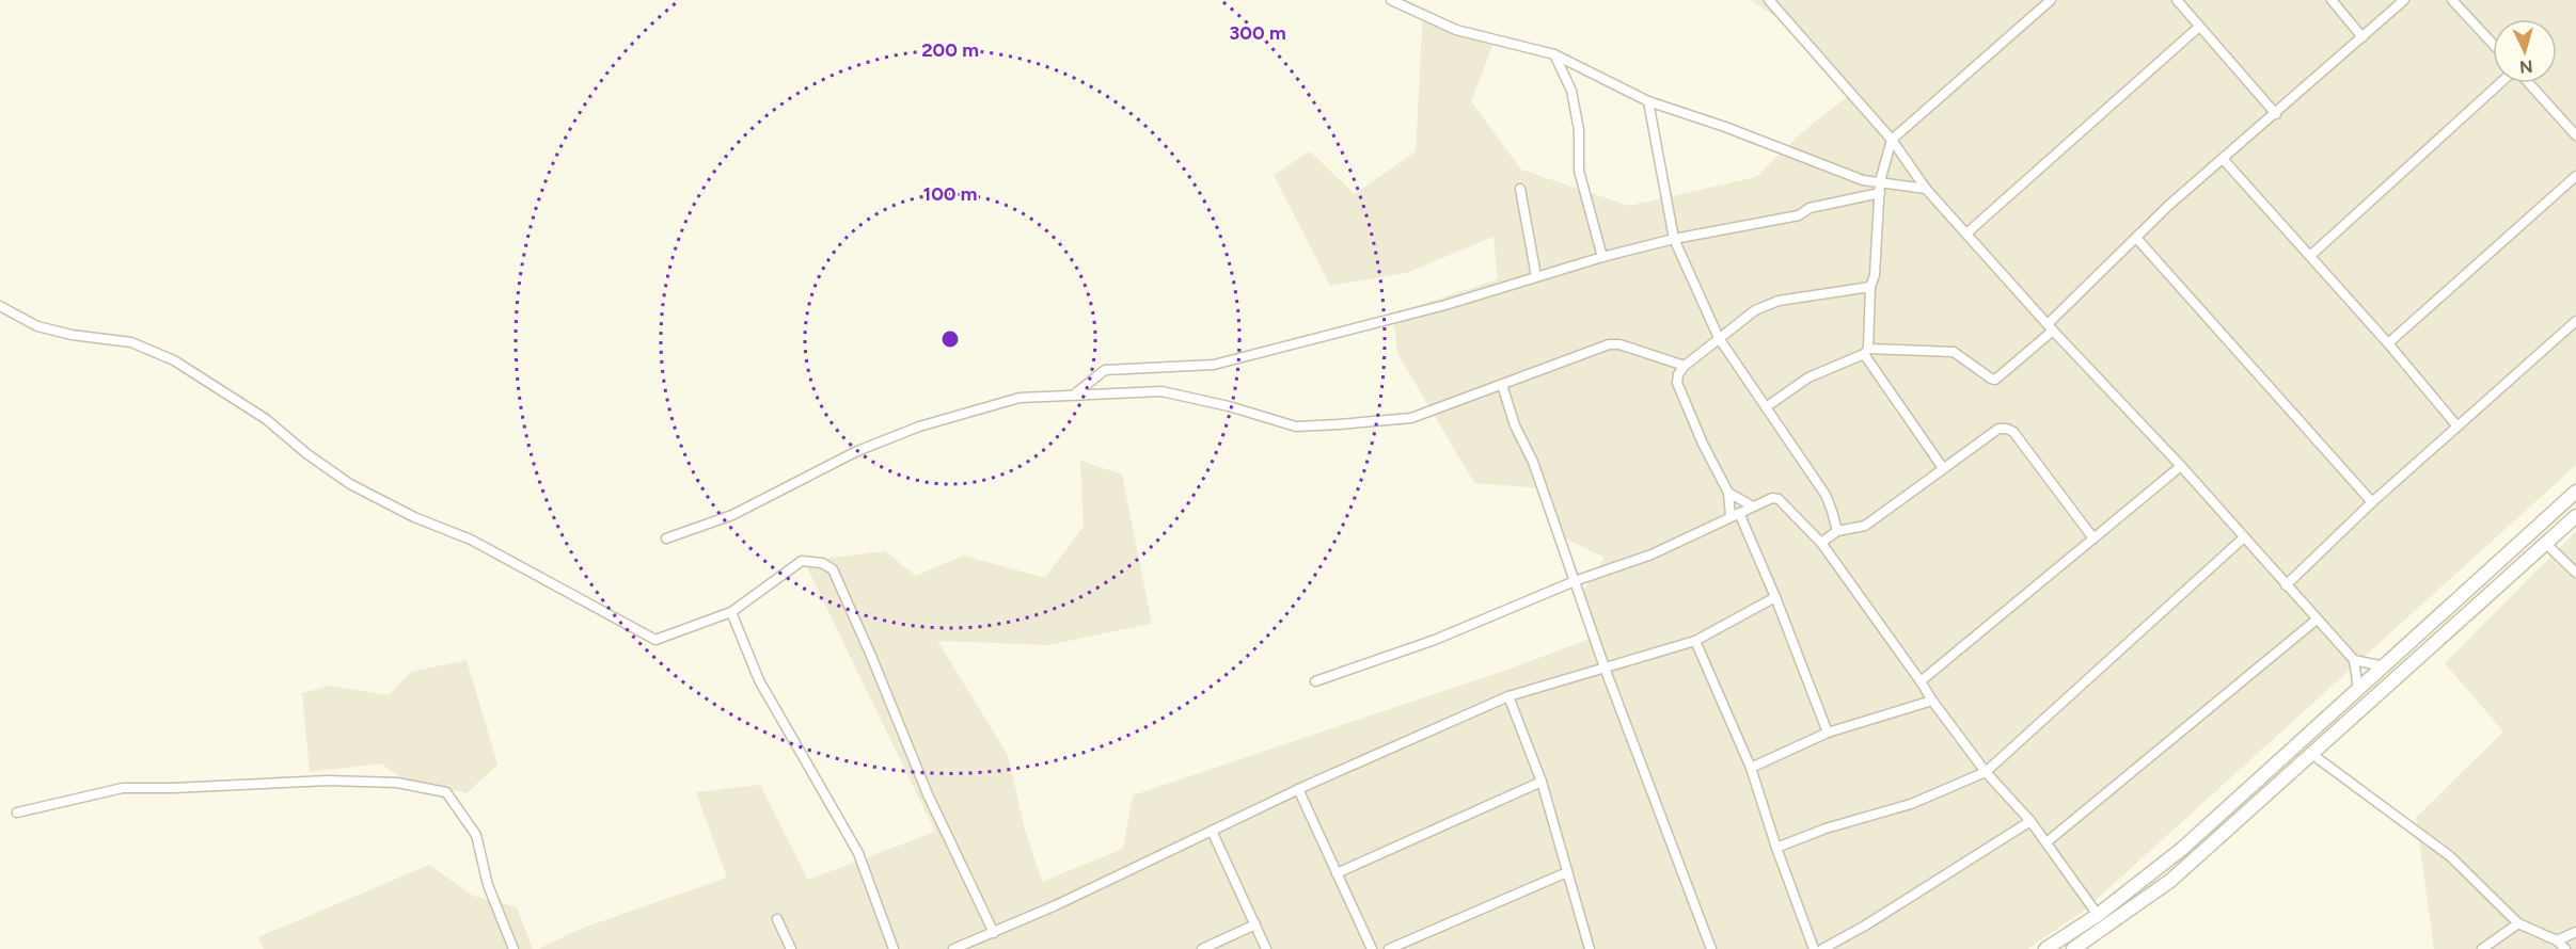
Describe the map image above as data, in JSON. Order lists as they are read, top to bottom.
{
  "north": "bottom",
  "rings": ["300 m", "200 m", "100 m"]
}
